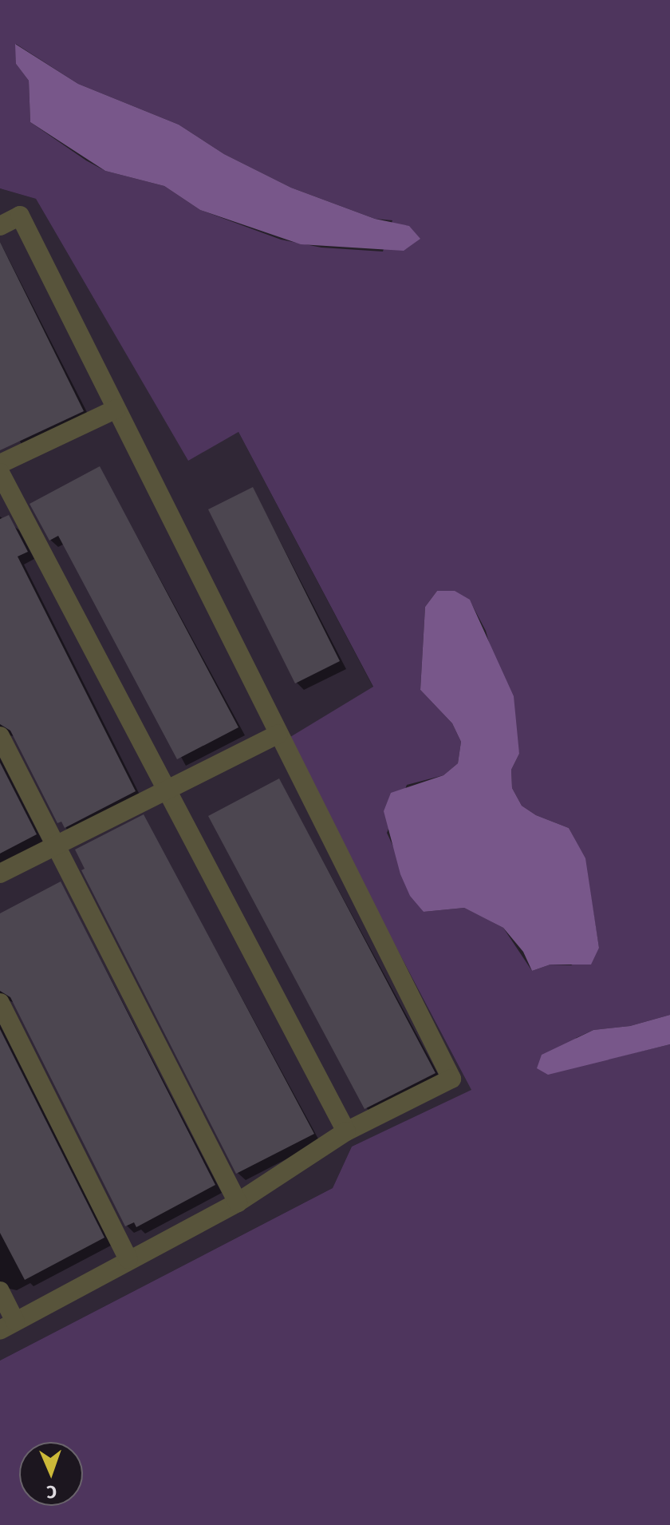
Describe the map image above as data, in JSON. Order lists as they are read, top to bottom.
{
  "north": "bottom"
}
